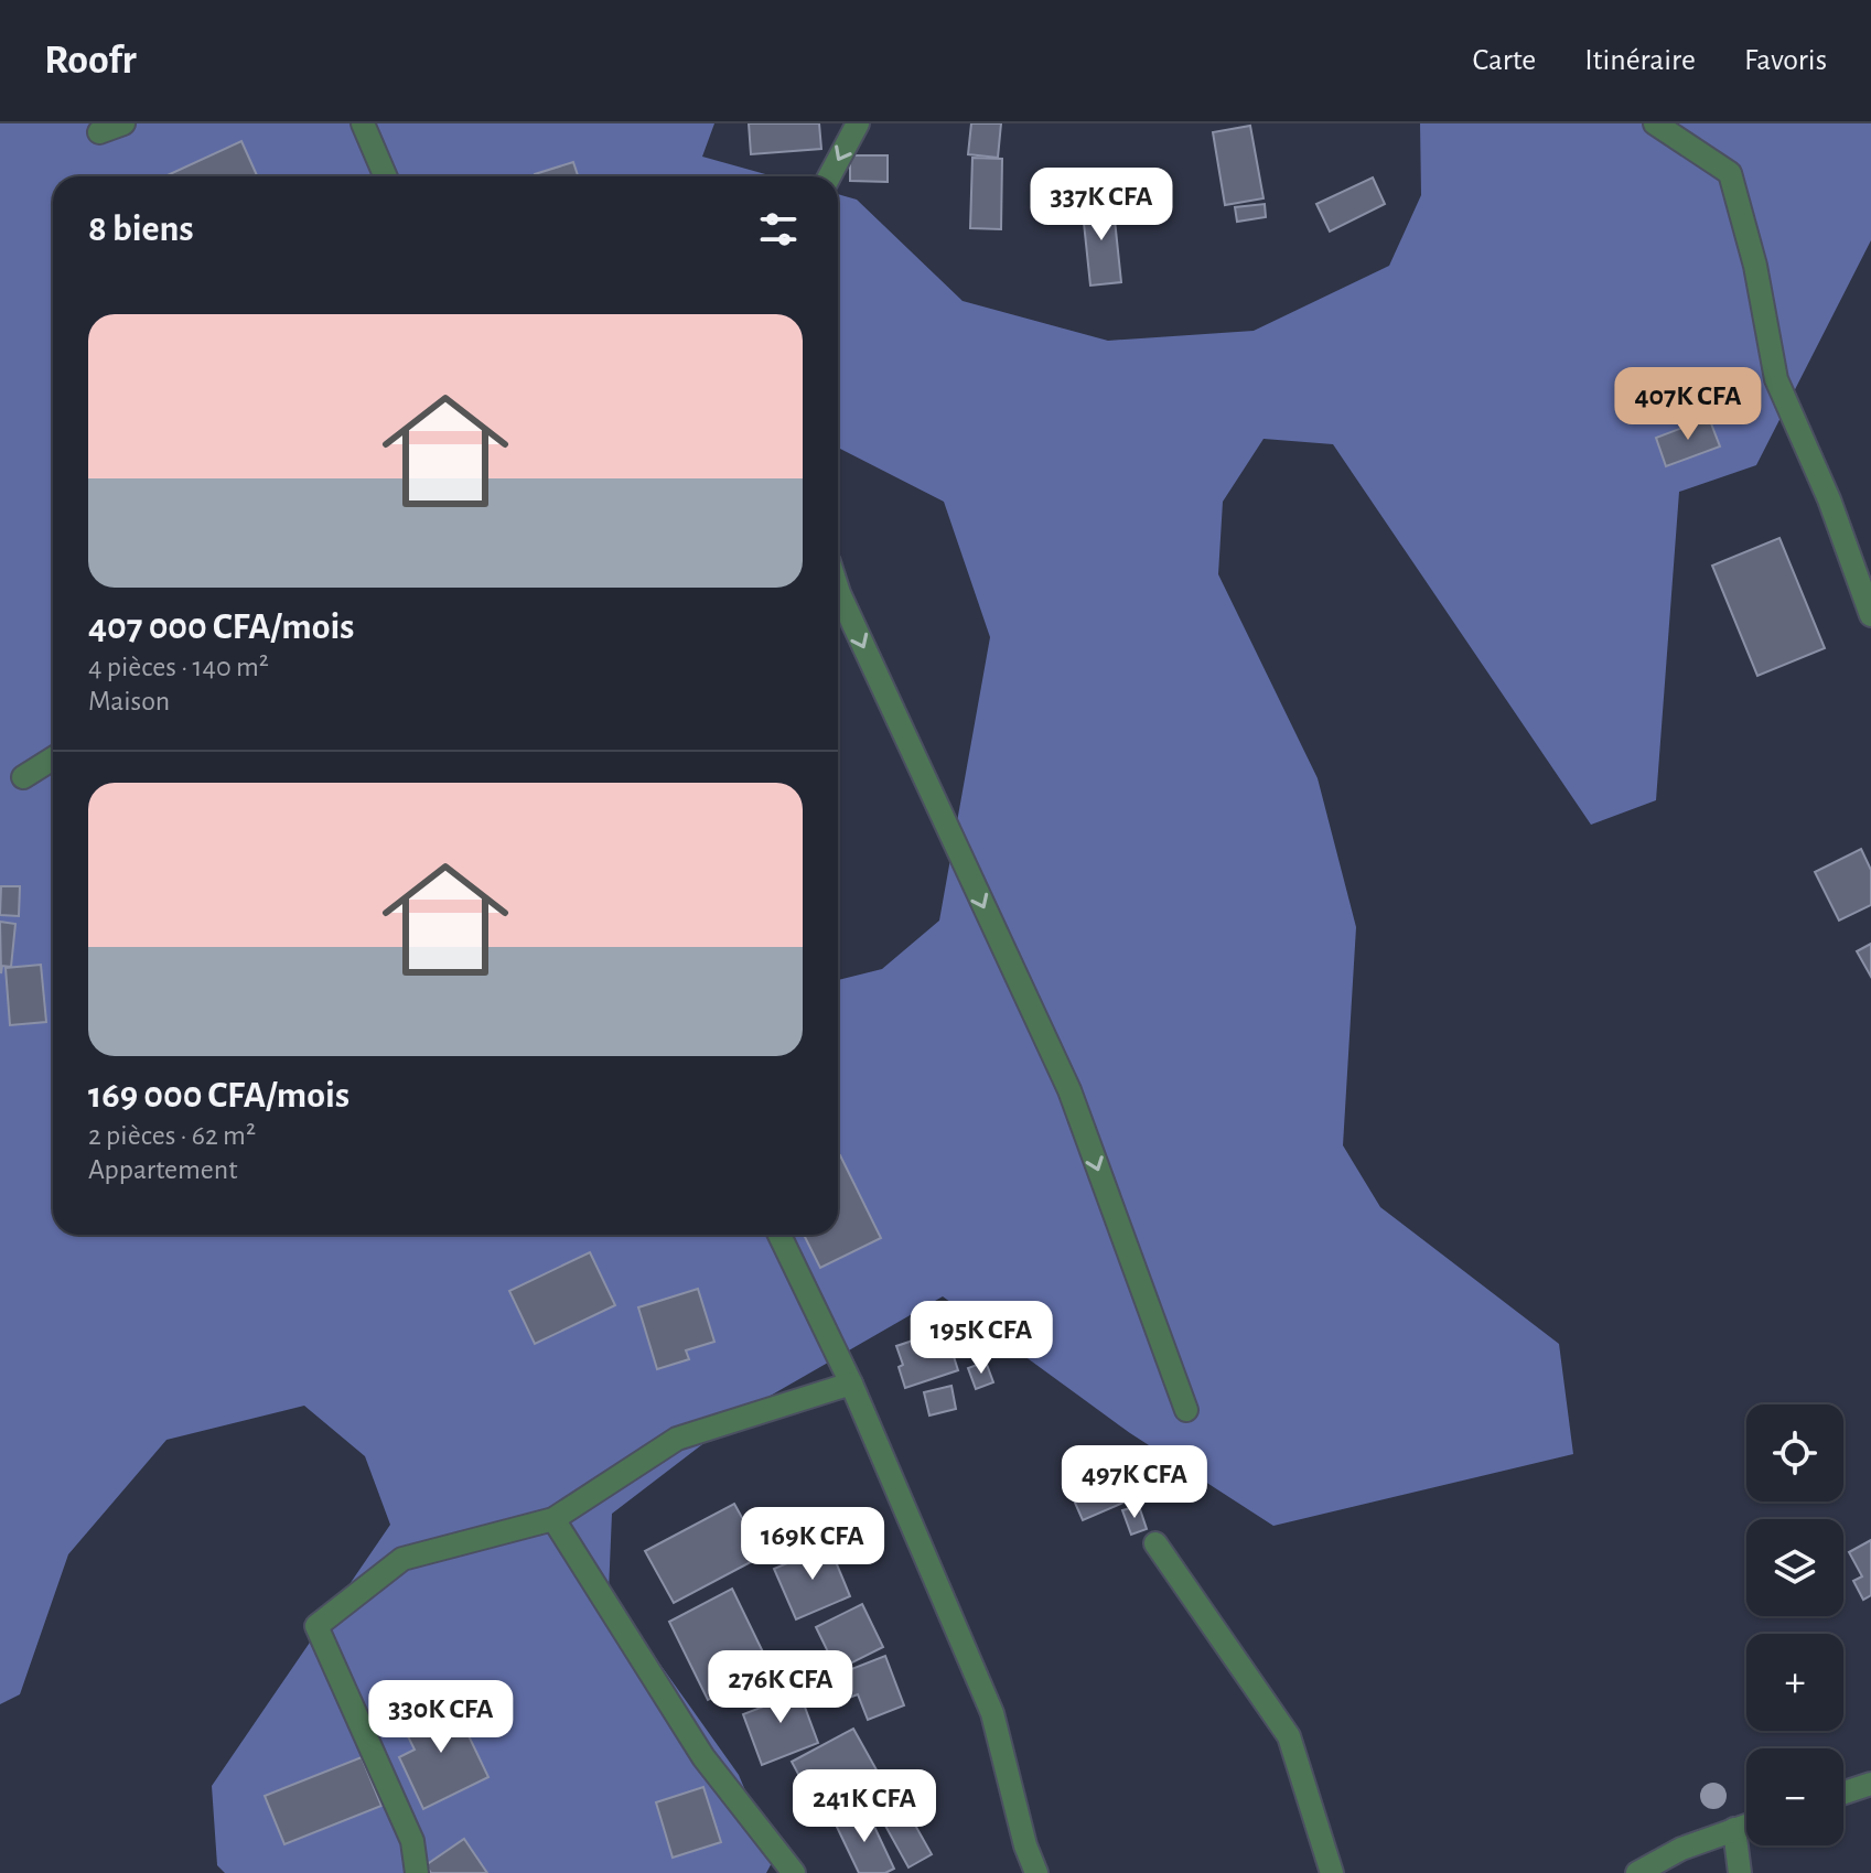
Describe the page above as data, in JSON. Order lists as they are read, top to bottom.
{
  "page": {
    "header": "Roofr",
    "nav": ["Carte", "Itinéraire", "Favoris"],
    "price": [
      "337K CFA",
      "407K CFA",
      "195K CFA",
      "497K CFA",
      "169K CFA",
      "276K CFA",
      "330K CFA",
      "241K CFA"
    ],
    "heading": "8 biens",
    "list": [
      {
        "name": "407 000 CFA/mois",
        "note": "4 pièces · 140 m² · Maison"
      },
      {
        "name": "169 000 CFA/mois",
        "note": "2 pièces · 62 m² · Appartement"
      }
    ],
    "map_buttons": ["+", "−"]
  }
}
